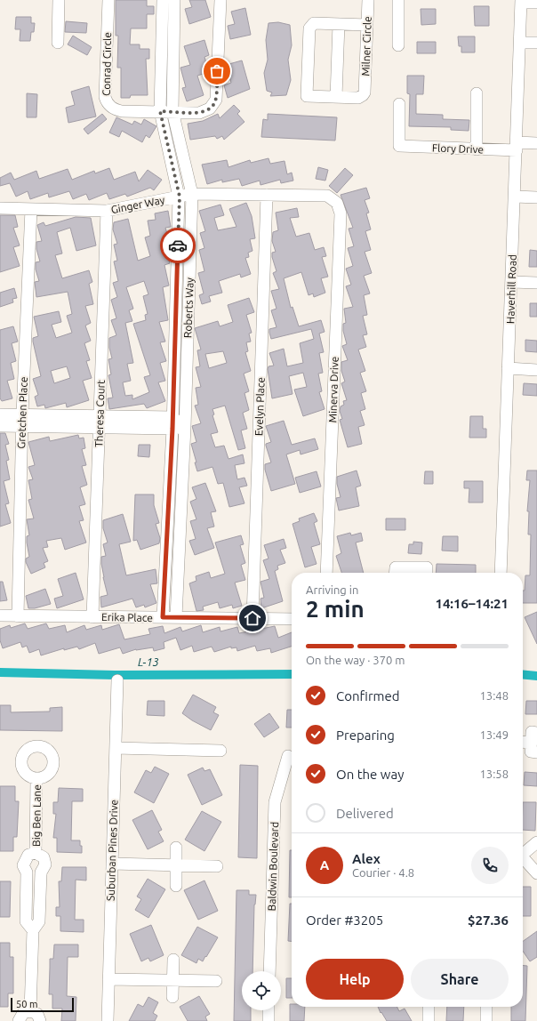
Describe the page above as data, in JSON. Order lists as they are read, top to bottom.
{
  "streets": {
    "street": [
      "Milner Circle",
      "Conrad Circle",
      "Flory Drive",
      "Ginger Way",
      "Haverhill Road",
      "Roberts Way",
      "Minerva Drive",
      "Evelyn Place",
      "Gretchen Place",
      "Theresa Court",
      "Erika Place",
      "Big Ben Lane",
      "Suburban Pines Drive",
      "Baldwin Boulevard"
    ]
  },
  "crossings": [
    ["Conrad Circle", "Roberts Way"],
    ["Flory Drive", "Haverhill Road"],
    ["Ginger Way", "Roberts Way"],
    ["Ginger Way", "Minerva Drive"],
    ["Ginger Way", "Evelyn Place"],
    ["Ginger Way", "Gretchen Place"],
    ["Ginger Way", "Theresa Court"],
    ["Roberts Way", "Erika Place"],
    ["Evelyn Place", "Erika Place"],
    ["Gretchen Place", "Erika Place"],
    ["Theresa Court", "Erika Place"]
  ],
  "water": ["L-13"],
  "scale_bar": "50 m",
  "page": {
    "heading": ["2 min", "Arriving in", "14:16–14:21"],
    "panel": [
      "Alex",
      "Courier · 4.8",
      "Order #3205",
      "$27.36"
    ],
    "bar": "On the way · 370 m",
    "list": [
      ["Confirmed", "13:48"],
      ["Preparing", "13:49"],
      ["On the way", "13:58"],
      "Delivered"
    ],
    "round": "A",
    "buttons": ["Help", "Share"],
    "scale": "50 m"
  }
}
